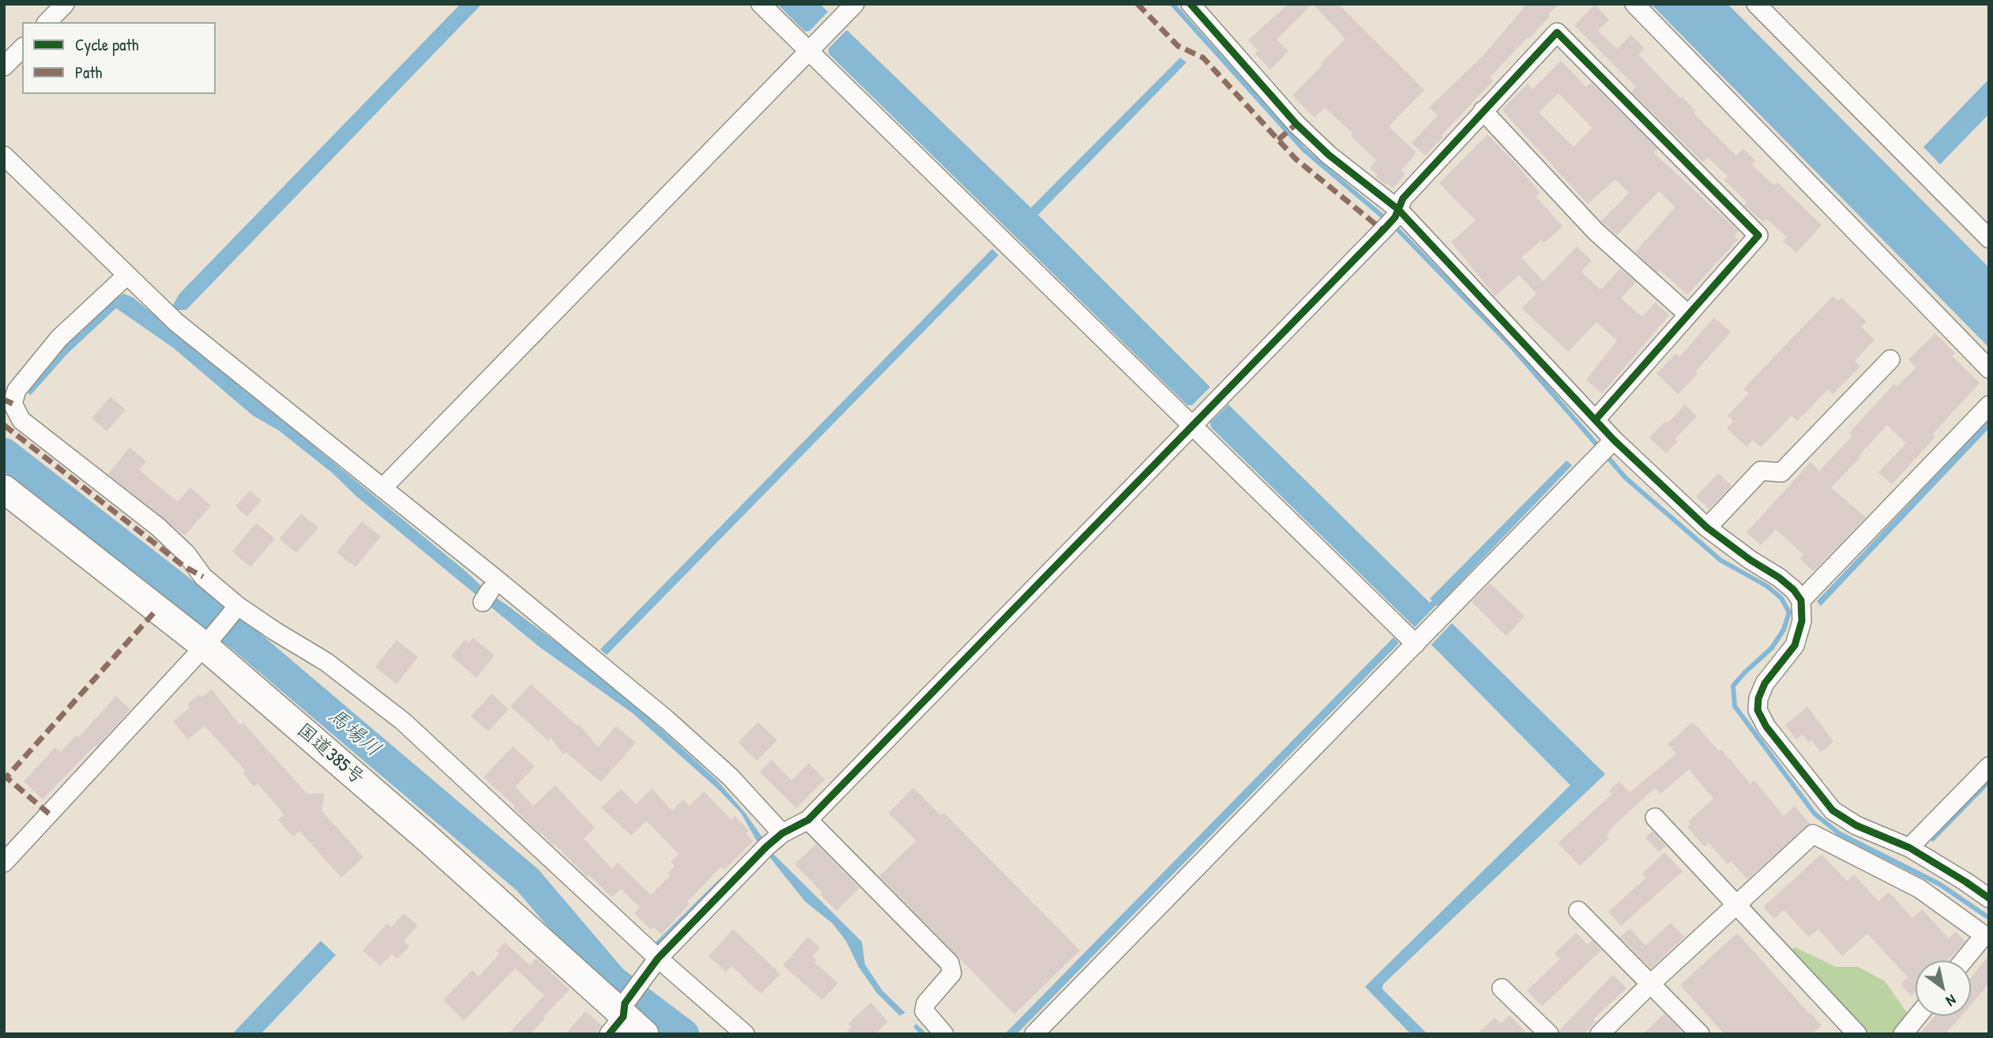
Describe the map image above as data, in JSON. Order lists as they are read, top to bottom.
{
  "streets": {
    "highway": ["国道385号"]
  },
  "water": ["馬場川"],
  "legend": ["Cycle path", "Path"],
  "north": "bottom right"
}
